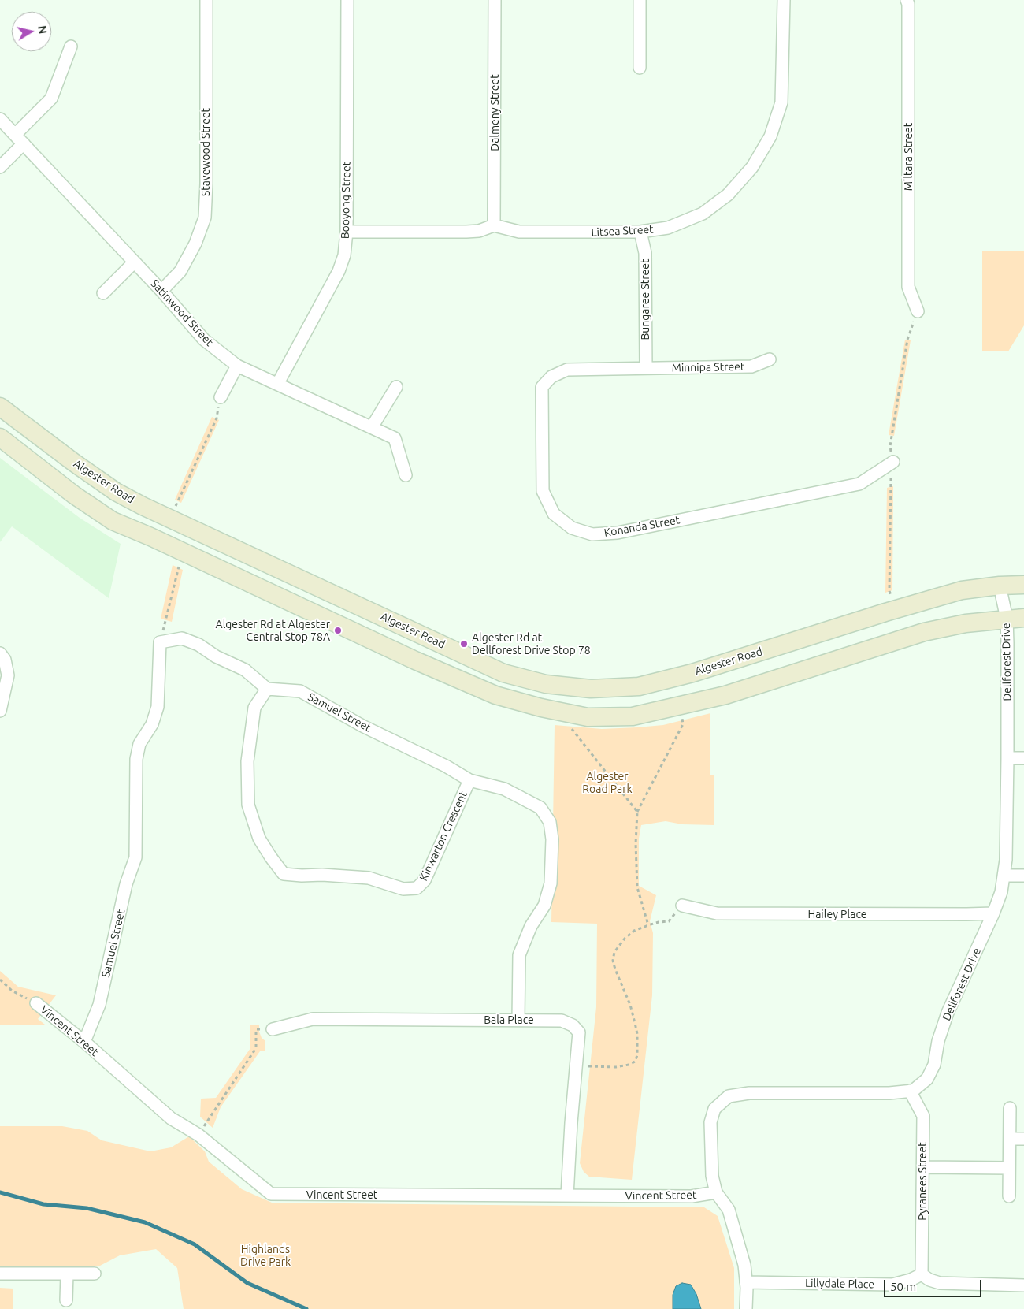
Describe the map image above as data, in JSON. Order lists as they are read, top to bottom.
{
  "streets": {
    "main road": ["Algester Road"],
    "street": [
      "Dalmeny Street",
      "Stavewood Street",
      "Miltara Street",
      "Booyong Street",
      "Litsea Street",
      "Bungaree Street",
      "Satinwood Street",
      "Minnipa Street",
      "Konanda Street",
      "Dellforest Drive",
      "Samuel Street",
      "Kinwarton Crescent",
      "Hailey Place",
      "Bala Place",
      "Vincent Street",
      "Pyranees Street",
      "Lillydale Place"
    ]
  },
  "crossings": [
    ["Dalmeny Street", "Litsea Street"],
    ["Stavewood Street", "Satinwood Street"],
    ["Booyong Street", "Satinwood Street"],
    ["Litsea Street", "Bungaree Street"],
    ["Bungaree Street", "Minnipa Street"],
    ["Bungaree Street", "Konanda Street"],
    ["Minnipa Street", "Konanda Street"],
    ["Algester Road", "Dellforest Drive"],
    ["Dellforest Drive", "Hailey Place"],
    ["Dellforest Drive", "Pyranees Street"],
    ["Samuel Street", "Kinwarton Crescent"],
    ["Samuel Street", "Bala Place"],
    ["Samuel Street", "Vincent Street"],
    ["Bala Place", "Vincent Street"],
    ["Pyranees Street", "Lillydale Place"]
  ],
  "parks": ["Algester Road Park", "Highlands Drive Park"],
  "places": ["Algester Rd at Algester Central Stop 78A", "Algester Rd at Dellforest Drive Stop 78"],
  "scale_bar": "50 m",
  "north": "right"
}
